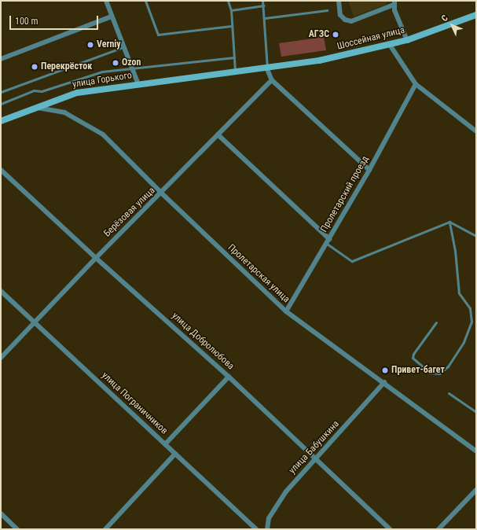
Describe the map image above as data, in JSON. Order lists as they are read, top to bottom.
{
  "streets": {
    "main road": ["Шоссейная улица", "улица Горького"],
    "street": [
      "Пролетарский проезд",
      "Берёзовая улица",
      "Пролетарская улица",
      "улица Добролюбова",
      "улица Пограничников",
      "улица Бабушкина"
    ]
  },
  "crossings": [
    ["Шоссейная улица", "улица Горького"],
    ["улица Горького", "Пролетарская улица"],
    ["Пролетарский проезд", "Пролетарская улица"],
    ["Берёзовая улица", "Пролетарская улица"],
    ["Берёзовая улица", "улица Добролюбова"],
    ["Берёзовая улица", "улица Пограничников"],
    ["Пролетарская улица", "улица Бабушкина"],
    ["улица Добролюбова", "улица Бабушкина"]
  ],
  "places": [
    "АГЗС",
    "Verniy",
    "Ozon",
    "Перекрёсток",
    "Привет-багет"
  ],
  "scale_bar": "100 m",
  "north": "top left"
}
